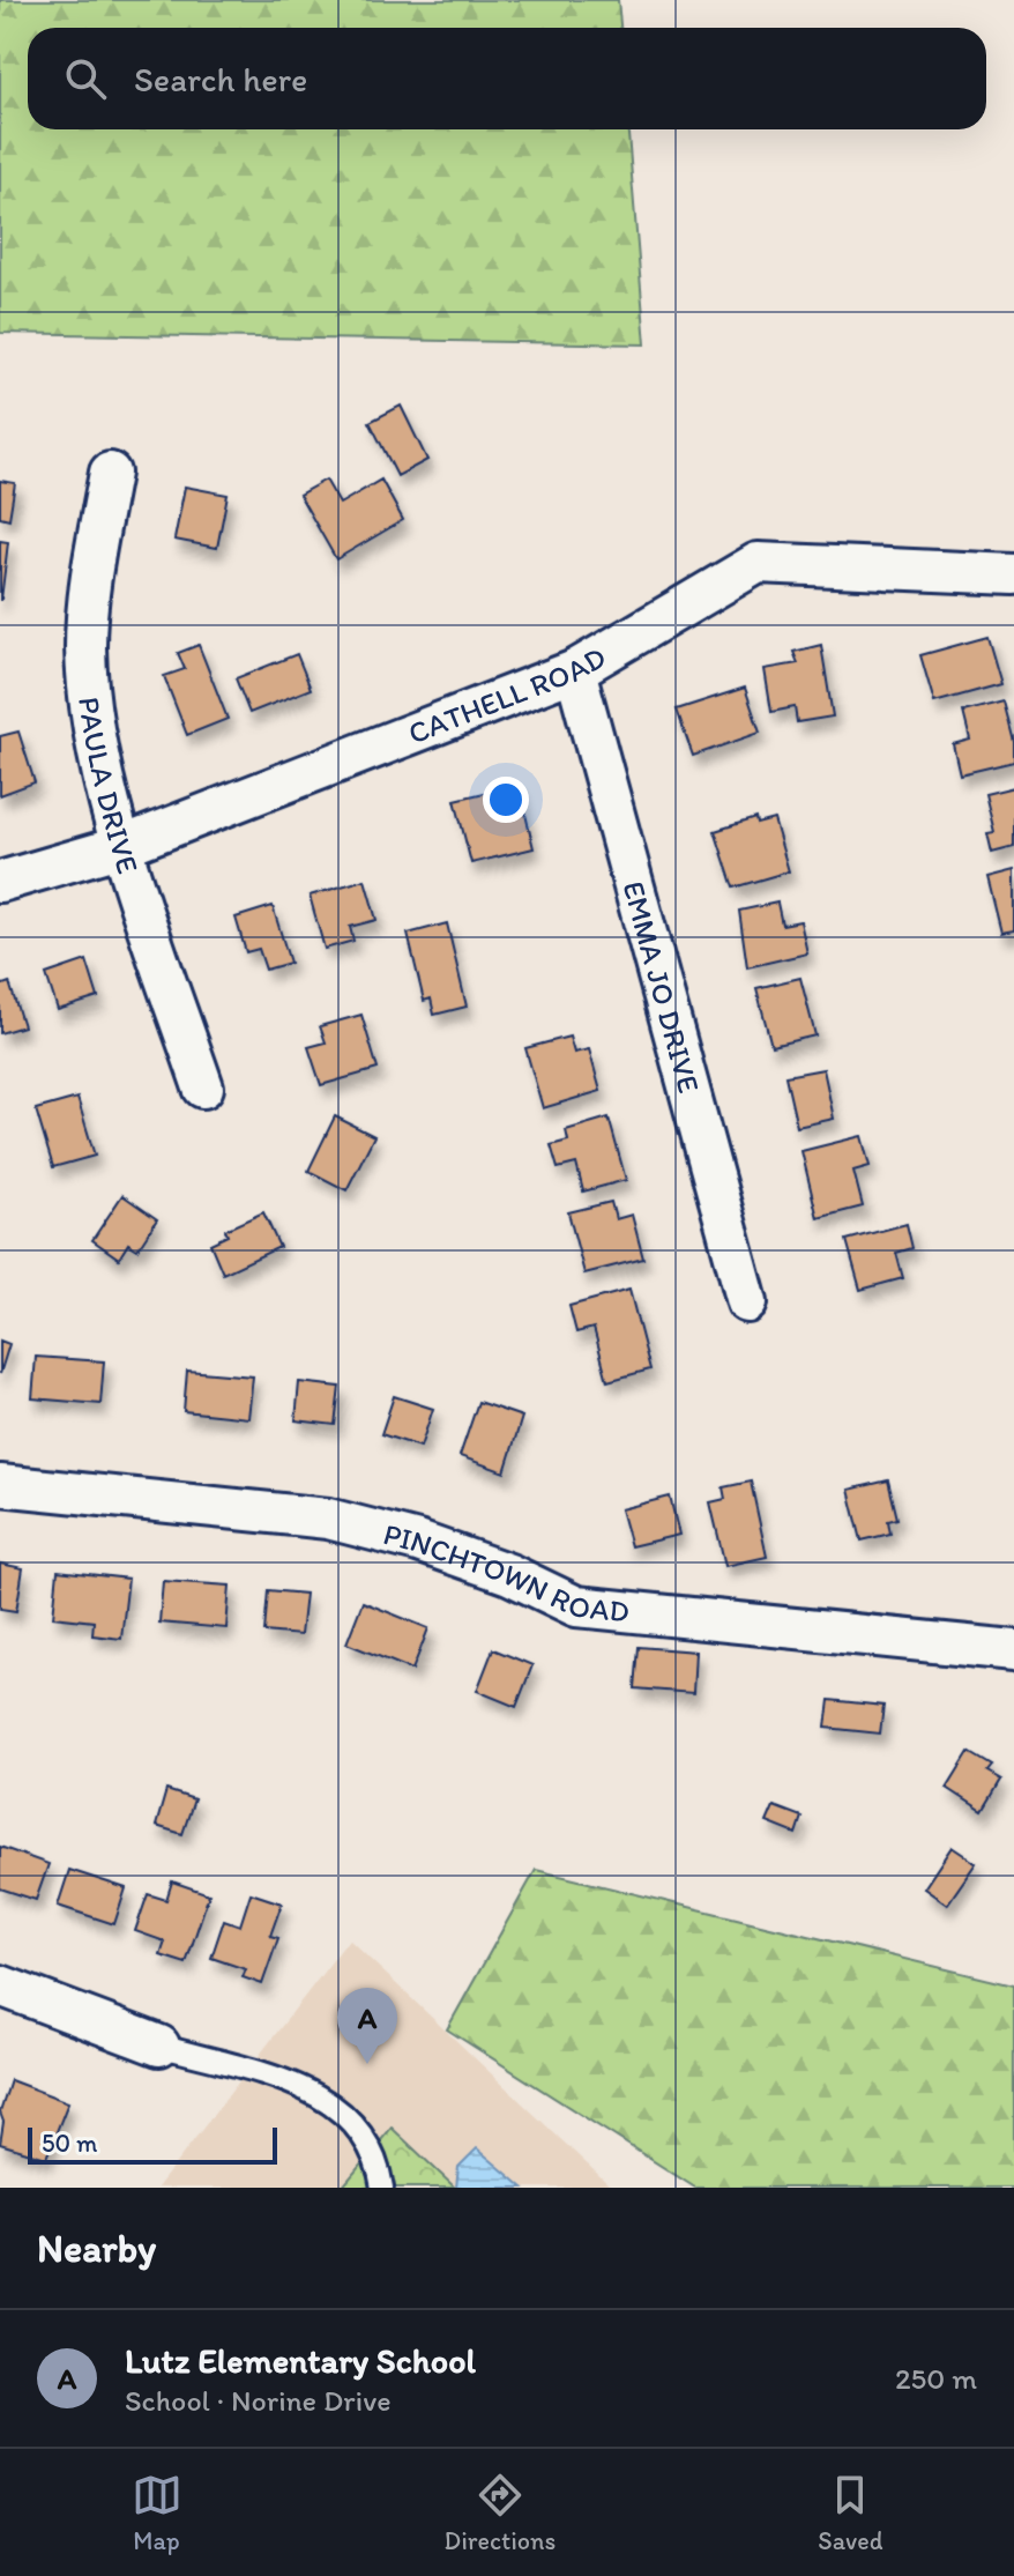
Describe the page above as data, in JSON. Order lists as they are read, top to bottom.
{
  "streets": {
    "street": [
      "CATHELL ROAD",
      "PAULA DRIVE",
      "EMMA JO DRIVE",
      "PINCHTOWN ROAD"
    ]
  },
  "crossings": [
    ["CATHELL ROAD", "PAULA DRIVE"],
    ["CATHELL ROAD", "EMMA JO DRIVE"]
  ],
  "scale_bar": "50 m",
  "page": {
    "search": "Search here",
    "pins": "A",
    "scale": "50 m",
    "heading": "Nearby",
    "list": [
      {
        "mark": "A",
        "name": "Lutz Elementary School",
        "note": "School · Norine Drive",
        "value": "250 m"
      }
    ],
    "nav": ["Map", "Directions", "Saved"]
  }
}
